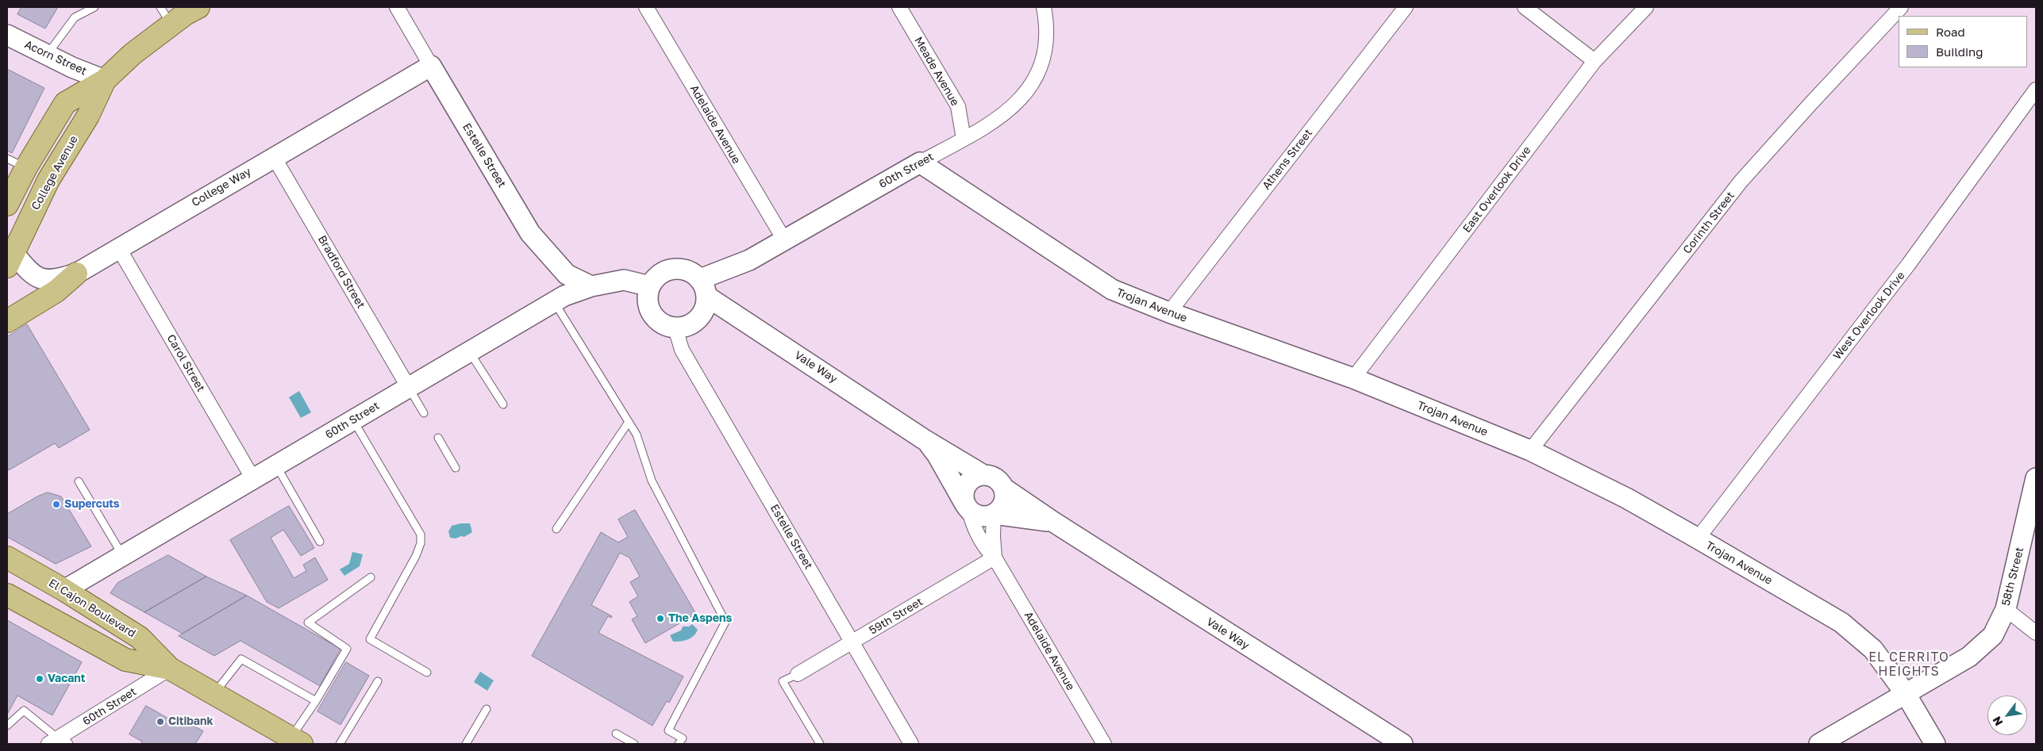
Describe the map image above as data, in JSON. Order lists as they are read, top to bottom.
{
  "streets": {
    "main road": ["College Avenue", "El Cajon Boulevard"],
    "street": [
      "Acorn Street",
      "Meade Avenue",
      "Adelaide Avenue",
      "Estelle Street",
      "Athens Street",
      "60th Street",
      "College Way",
      "East Overlook Drive",
      "Corinth Street",
      "Bradford Street",
      "Trojan Avenue",
      "West Overlook Drive",
      "Carol Street",
      "Vale Way",
      "58th Street",
      "59th Street"
    ]
  },
  "crossings": [
    ["Acorn Street", "College Avenue"],
    ["Meade Avenue", "60th Street"],
    ["Adelaide Avenue", "60th Street"],
    ["Adelaide Avenue", "Vale Way"],
    ["Adelaide Avenue", "59th Street"],
    ["Estelle Street", "60th Street"],
    ["Estelle Street", "College Way"],
    ["Estelle Street", "Vale Way"],
    ["Estelle Street", "59th Street"],
    ["Athens Street", "Trojan Avenue"],
    ["60th Street", "Bradford Street"],
    ["60th Street", "Trojan Avenue"],
    ["60th Street", "Carol Street"],
    ["60th Street", "Vale Way"],
    ["60th Street", "El Cajon Boulevard"],
    ["College Avenue", "College Way"],
    ["College Way", "Bradford Street"],
    ["College Way", "Carol Street"],
    ["East Overlook Drive", "Trojan Avenue"],
    ["Corinth Street", "Trojan Avenue"],
    ["Trojan Avenue", "West Overlook Drive"],
    ["Trojan Avenue", "58th Street"]
  ],
  "districts": ["EL CERRITO HEIGHTS"],
  "places": [
    "Supercuts",
    "The Aspens",
    "Vacant",
    "Citibank"
  ],
  "legend": ["Road", "Building"],
  "north": "bottom left"
}
